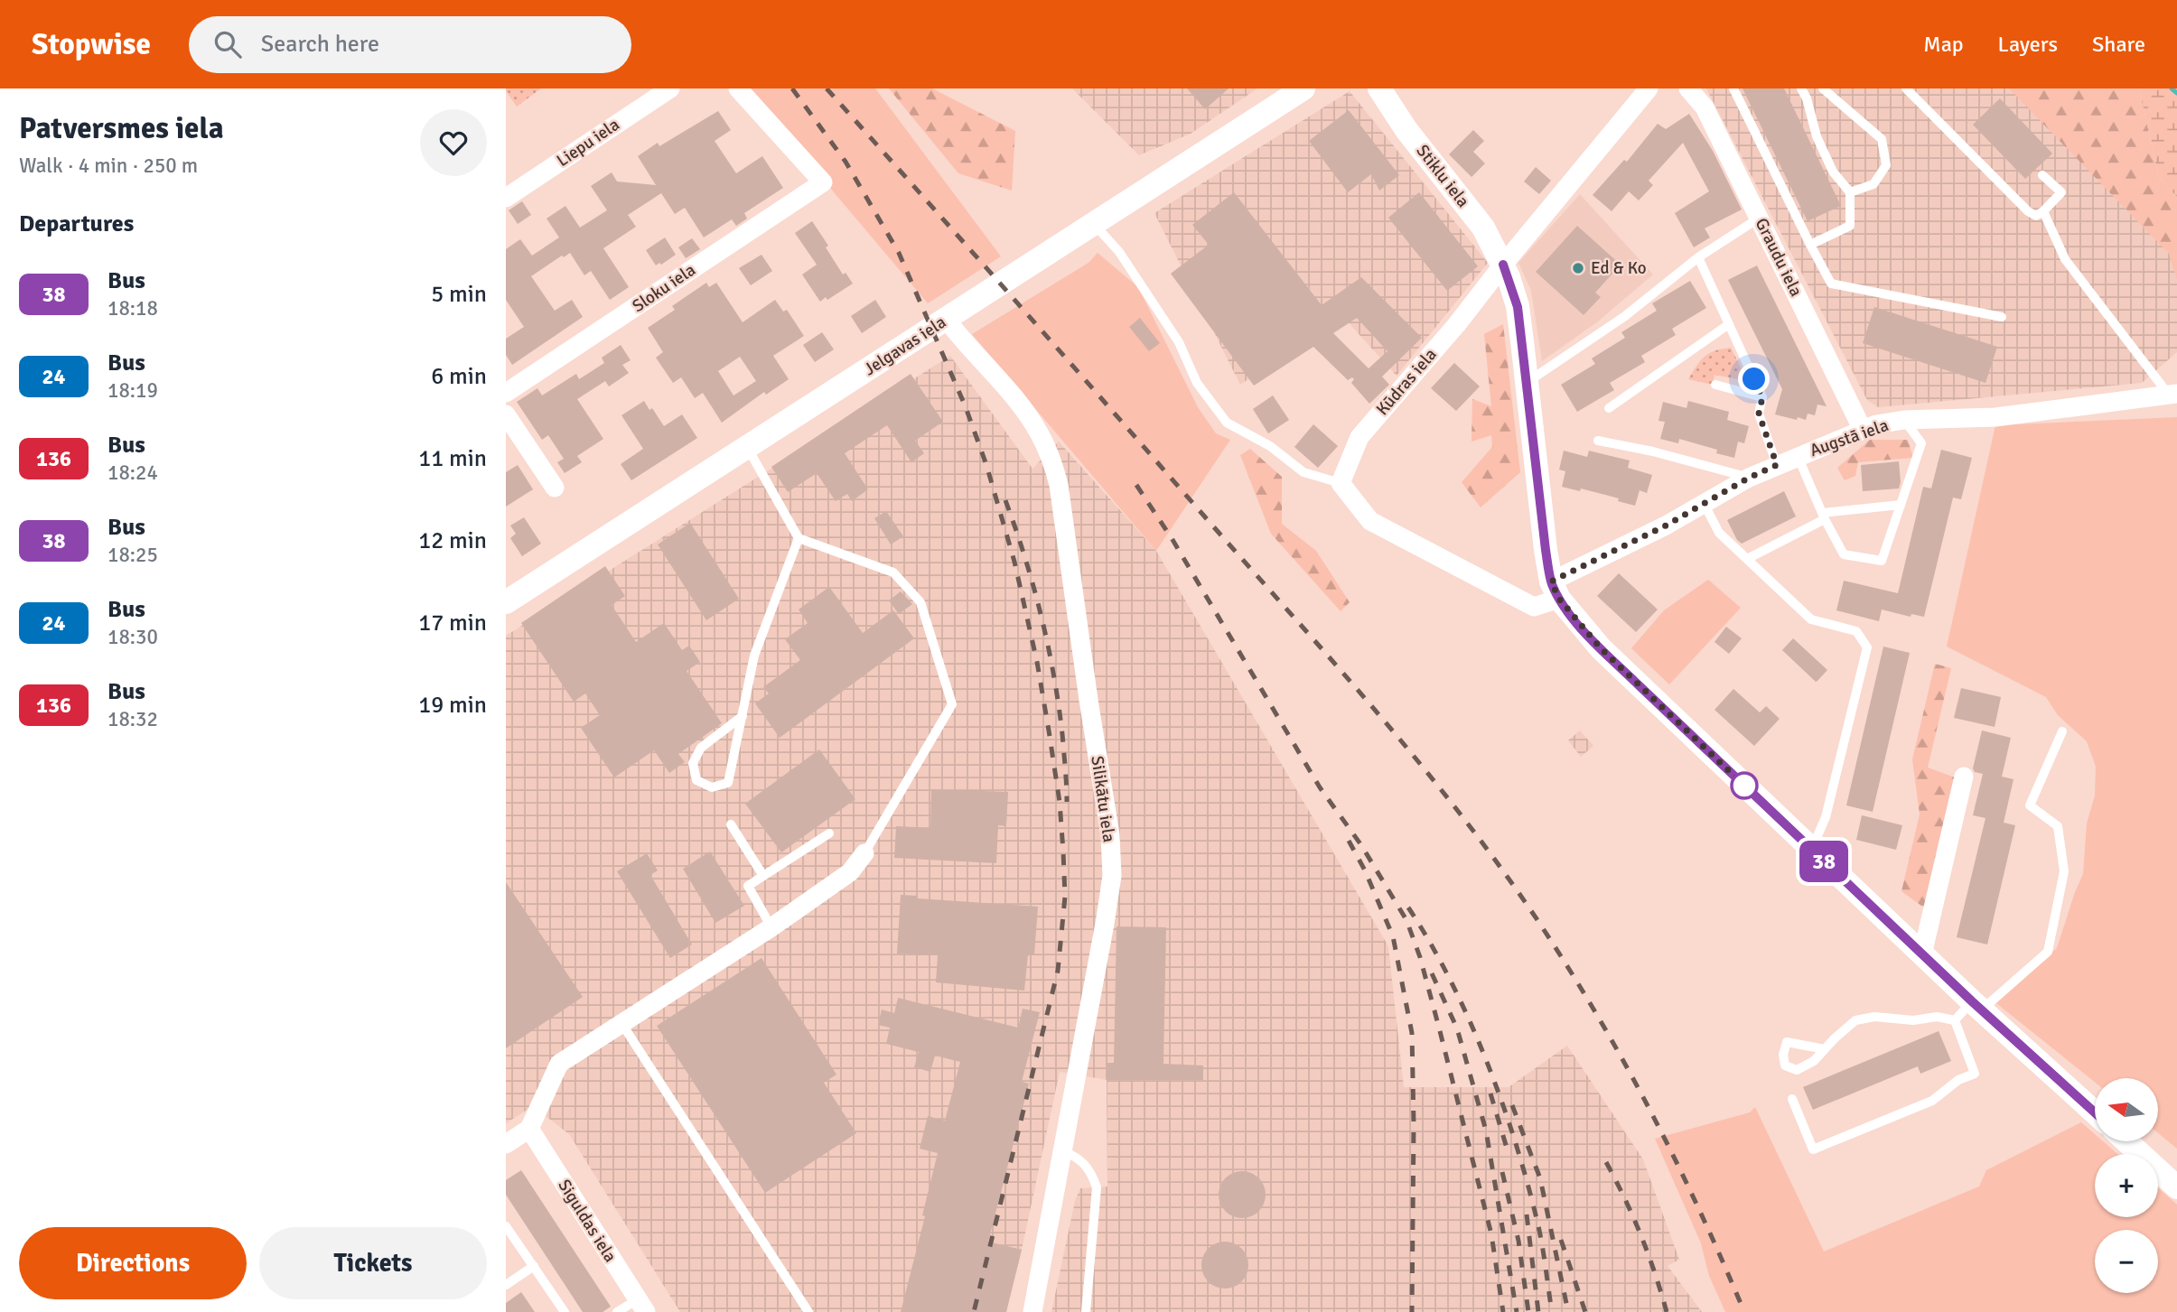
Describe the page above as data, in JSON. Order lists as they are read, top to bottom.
{
  "streets": {
    "street": [
      "Liepu iela",
      "Stiklu iela",
      "Graudu iela",
      "Sloku iela",
      "Jelgavas iela",
      "Kūdras iela",
      "Augstā iela",
      "Silikātu iela",
      "Siguldas iela"
    ]
  },
  "crossings": [
    ["Stiklu iela", "Kūdras iela"],
    ["Stiklu iela", "Augstā iela"],
    ["Graudu iela", "Augstā iela"],
    ["Jelgavas iela", "Silikātu iela"]
  ],
  "places": ["Ed & Ko"],
  "lines": ["bus line 38"],
  "north": "left",
  "page": {
    "header": "Stopwise",
    "search": "Search here",
    "nav": ["Map", "Layers", "Share"],
    "heading": [
      ["Patversmes iela", "Walk · 4 min · 250 m"],
      "Departures"
    ],
    "on_map": "38",
    "list": [
      {
        "mark": "38",
        "name": "Bus",
        "note": "18:18",
        "value": "5 min"
      },
      {
        "mark": "24",
        "name": "Bus",
        "note": "18:19",
        "value": "6 min"
      },
      {
        "mark": "136",
        "name": "Bus",
        "note": "18:24",
        "value": "11 min"
      },
      {
        "mark": "38",
        "name": "Bus",
        "note": "18:25",
        "value": "12 min"
      },
      {
        "mark": "24",
        "name": "Bus",
        "note": "18:30",
        "value": "17 min"
      },
      {
        "mark": "136",
        "name": "Bus",
        "note": "18:32",
        "value": "19 min"
      }
    ],
    "map_buttons": ["+", "−"],
    "buttons": ["Directions", "Tickets"]
  }
}
